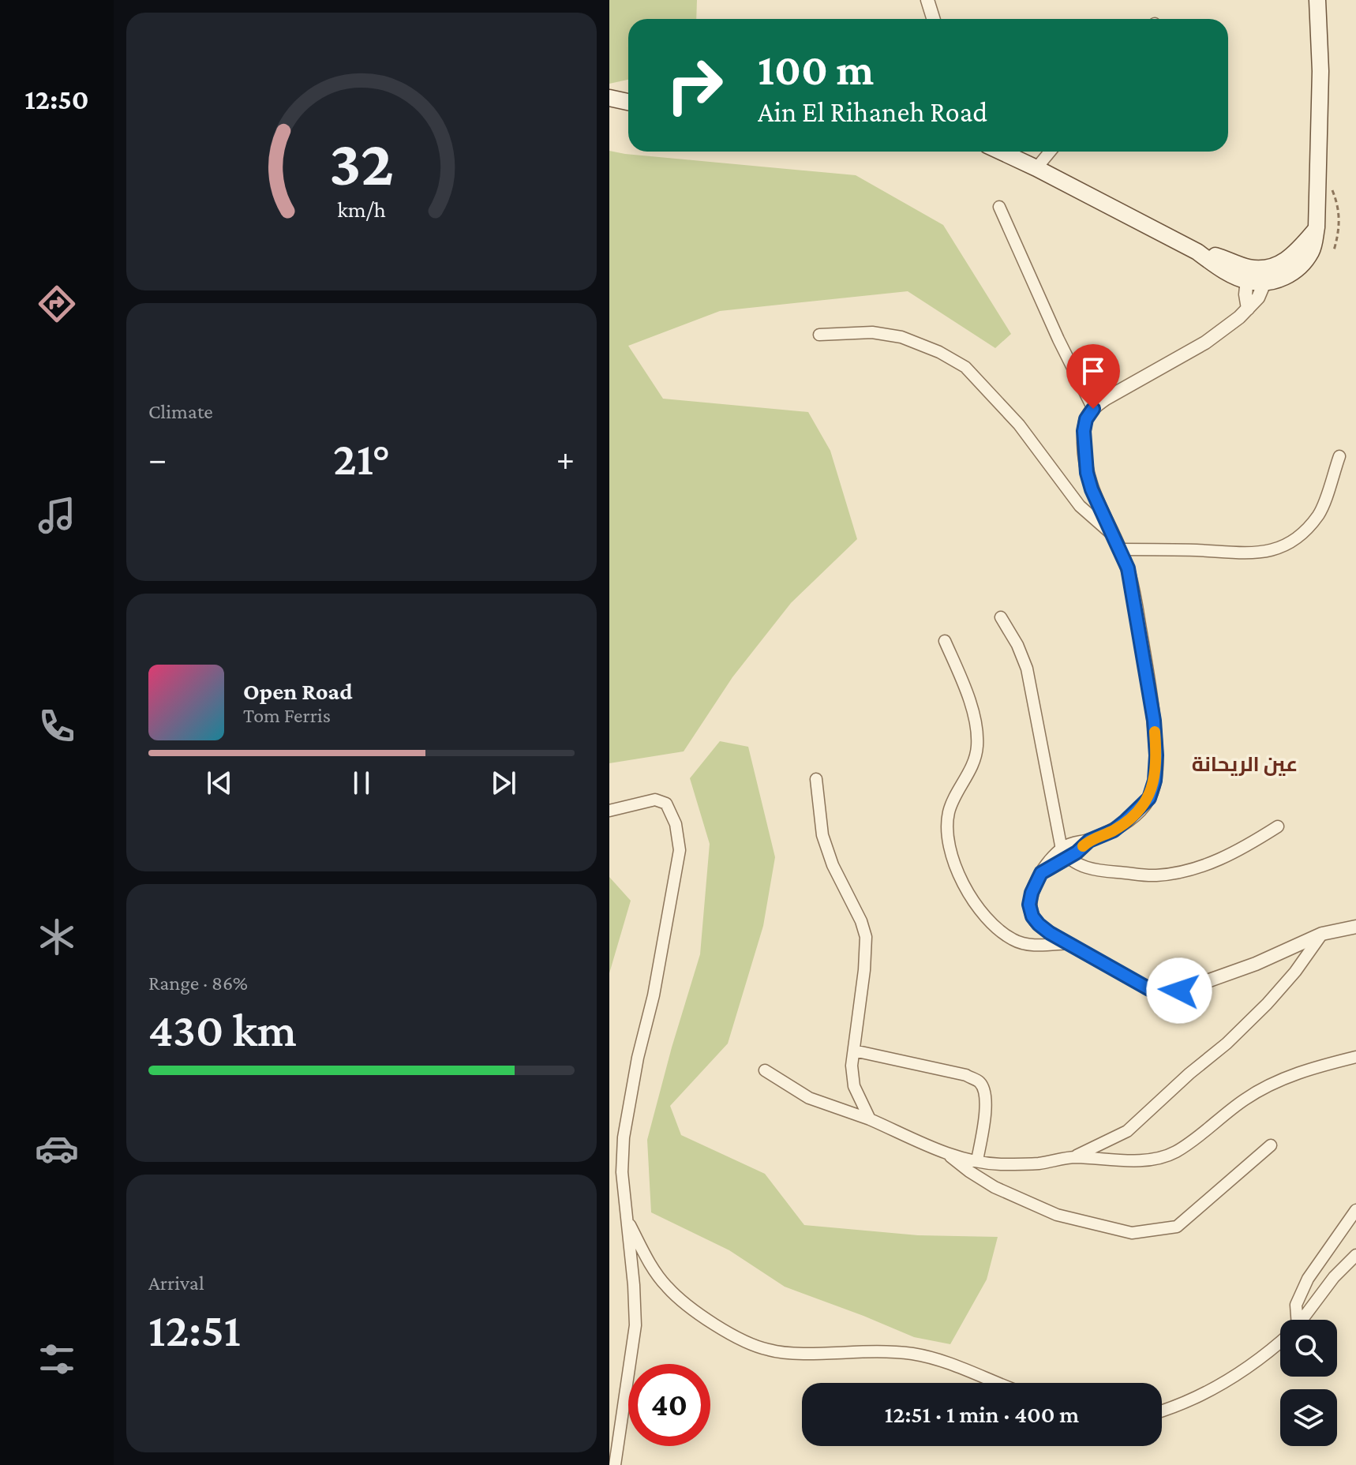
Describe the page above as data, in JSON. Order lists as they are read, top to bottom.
{
  "districts": ["عين الريحانة"],
  "page": {
    "tabs": "12:50",
    "turn": ["100 m", "Ain El Rihaneh Road"],
    "tile": [
      "Climate",
      ["Range · 86%", "430 km"],
      ["Arrival", "12:51"]
    ],
    "heat": ["−", "21°", "+"],
    "song": ["Open Road", "Tom Ferris"],
    "limit": "40",
    "trip": "12:51 · 1 min · 400 m",
    "gauge": ["32", "km/h"]
  }
}
